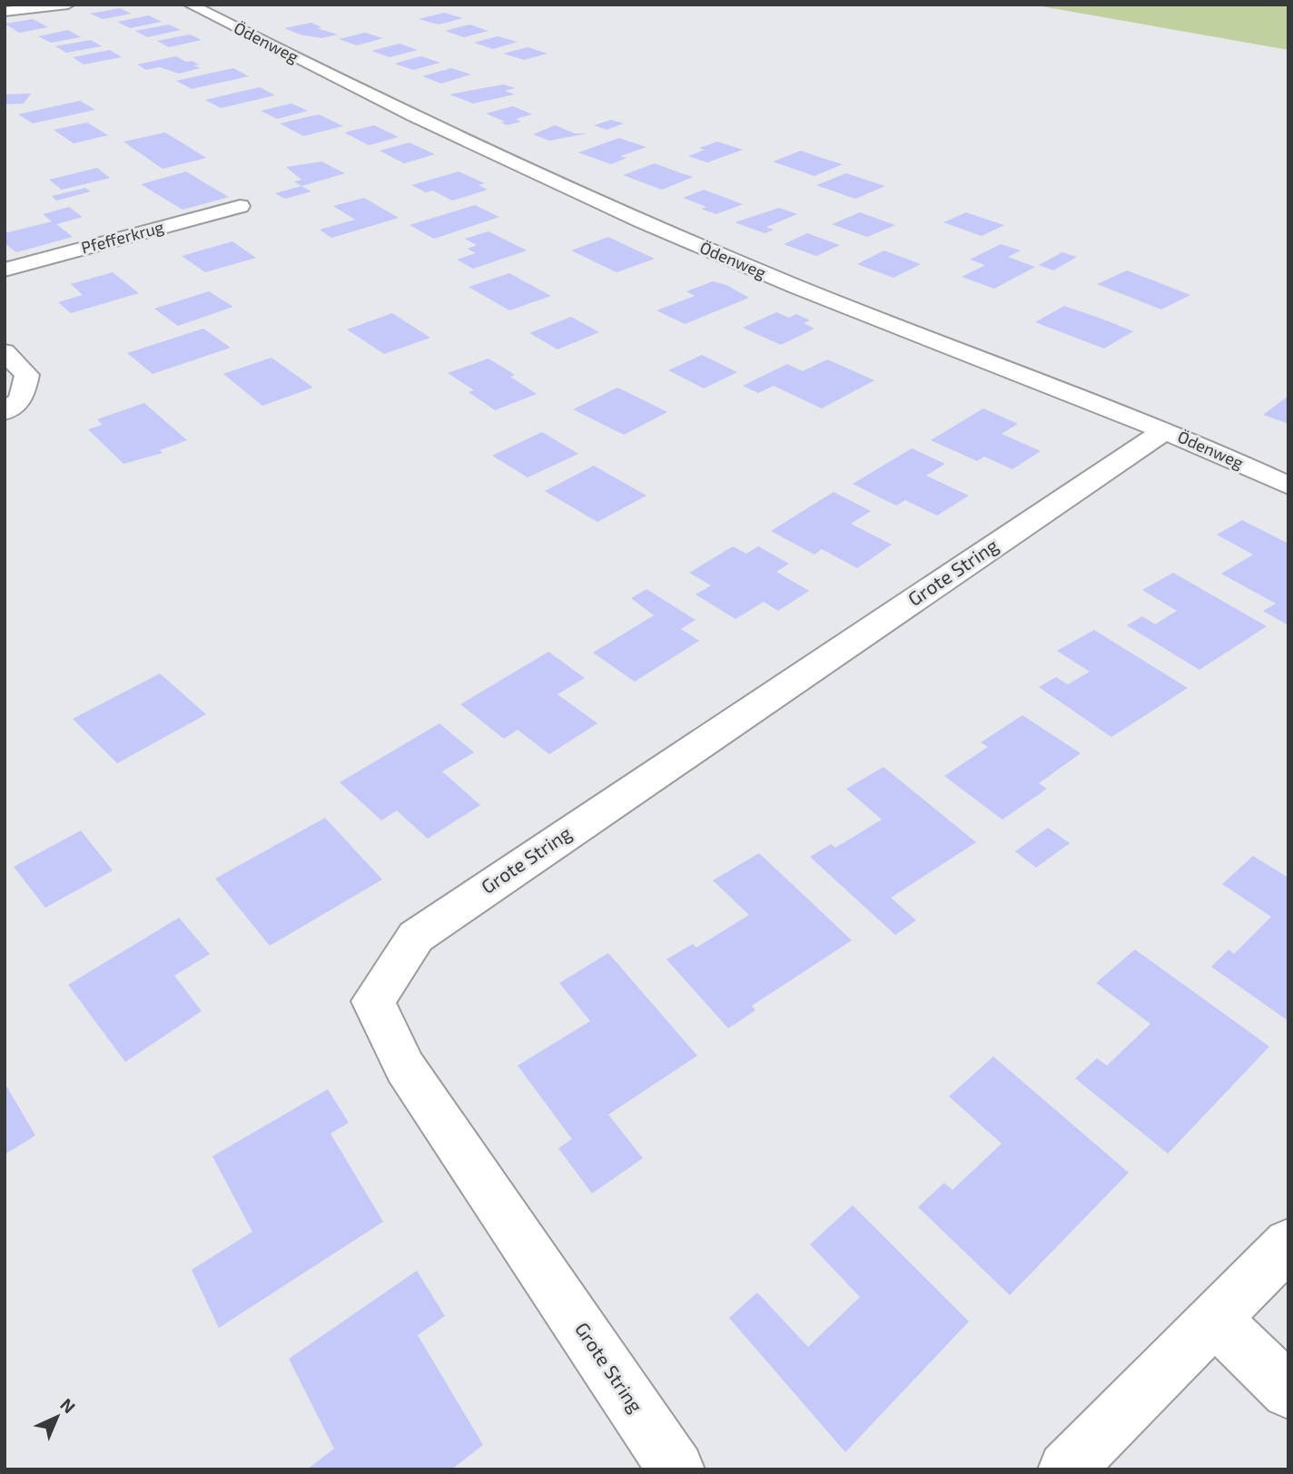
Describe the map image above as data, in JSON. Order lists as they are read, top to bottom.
{
  "streets": {
    "street": ["Ödenweg", "Pfefferkrug", "Grote String"]
  },
  "crossings": [
    ["Ödenweg", "Grote String"]
  ],
  "north": "top right"
}
